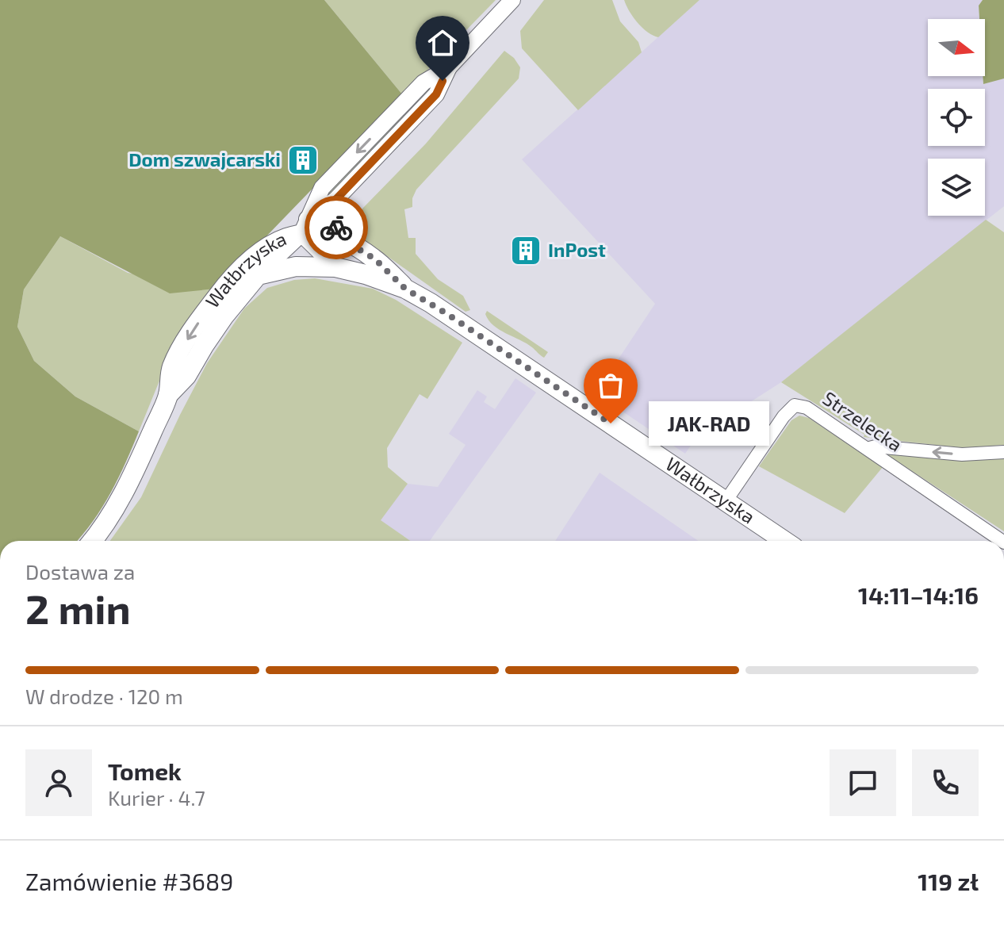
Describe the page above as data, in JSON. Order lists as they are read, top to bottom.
{
  "streets": {
    "main road": ["Wałbrzyska"],
    "street": ["Strzelecka"]
  },
  "crossings": [
    ["Wałbrzyska", "Strzelecka"]
  ],
  "places": {
    "building": ["Dom szwajcarski", "InPost"],
    "other": ["JAK-RAD"]
  },
  "north": "right",
  "page": {
    "bubble": "JAK-RAD",
    "heading": ["2 min", "Dostawa za", "14:11–14:16"],
    "panel": [
      "Tomek",
      "Kurier · 4.7",
      "Zamówienie #3689",
      "119 zł"
    ],
    "bar": "W drodze · 120 m"
  }
}
